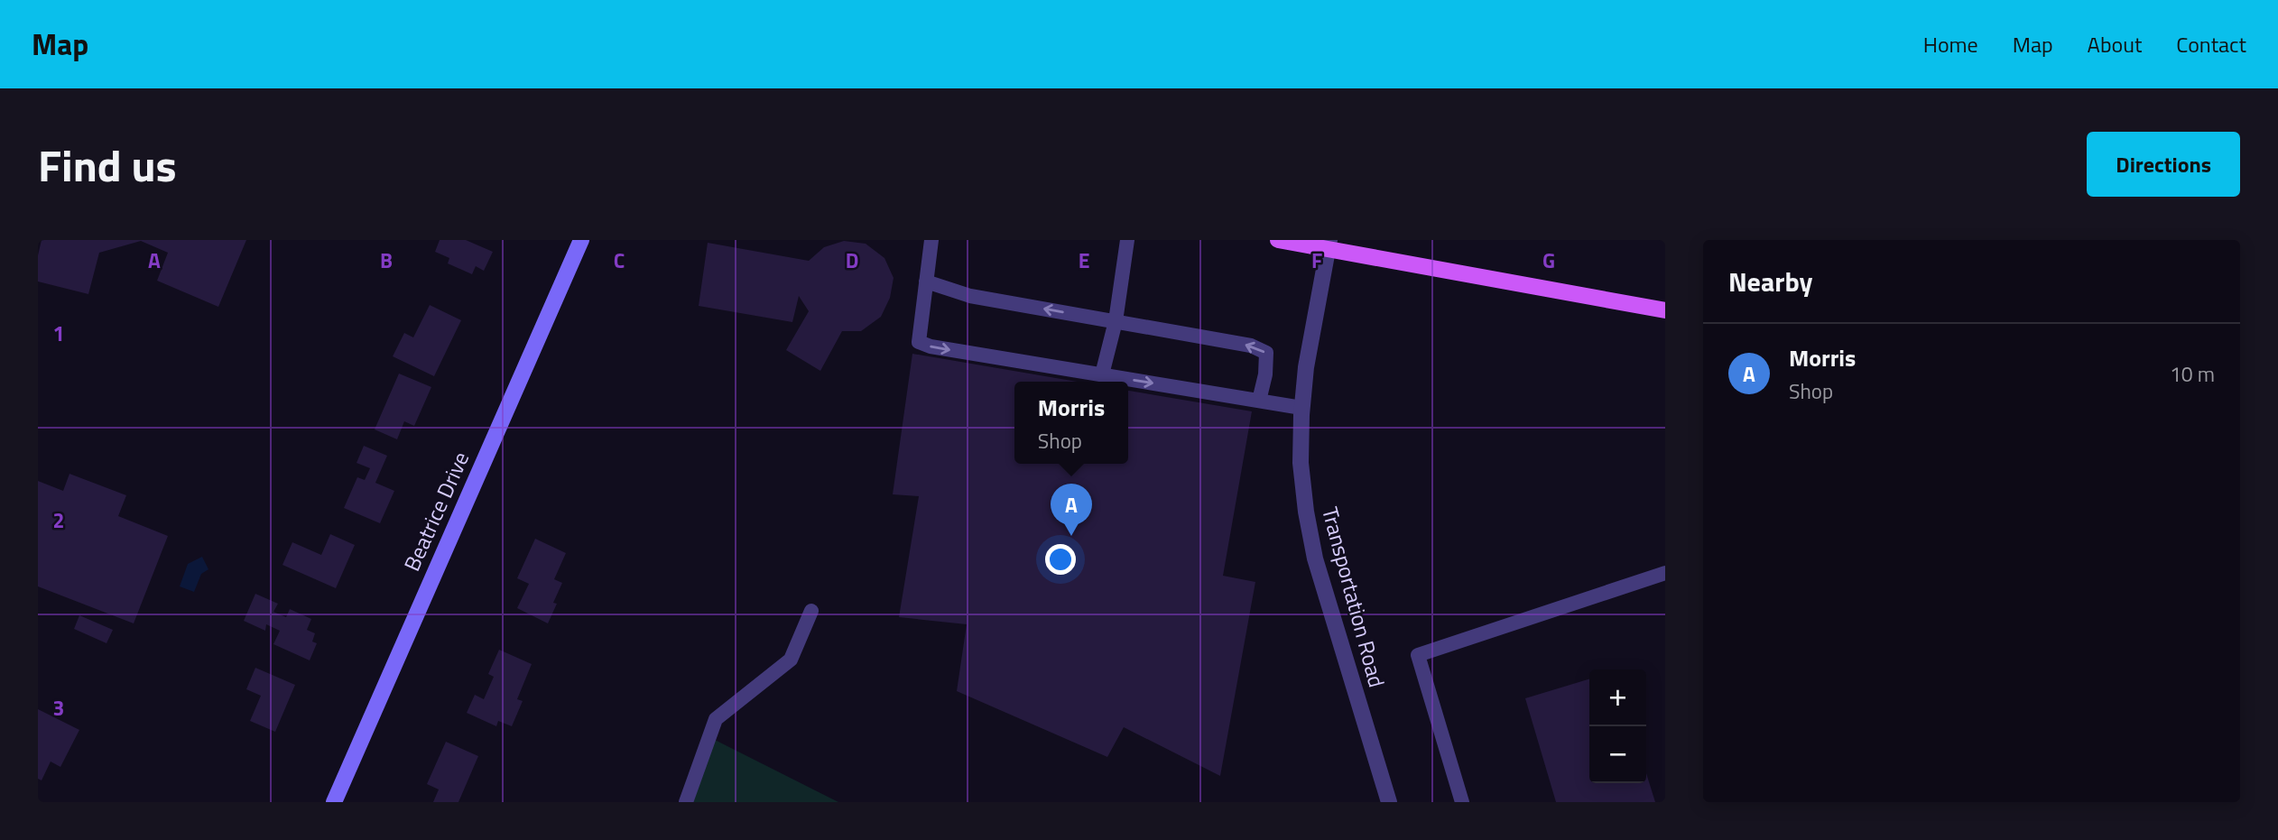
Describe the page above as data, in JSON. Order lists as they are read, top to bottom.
{
  "streets": {
    "street": ["Beatrice Drive", "Transportation Road"]
  },
  "page": {
    "header": "Map",
    "nav": [
      "Home",
      "Map",
      "About",
      "Contact"
    ],
    "title": "Find us",
    "buttons": "Directions",
    "heading": "Nearby",
    "list": [
      {
        "mark": "A",
        "name": "Morris",
        "note": "Shop",
        "value": "10 m"
      }
    ],
    "popup": ["Morris", "Shop"],
    "pins": "A",
    "map_buttons": ["+", "−"]
  },
  "grid": {
    "columns": [
      "A",
      "B",
      "C",
      "D",
      "E",
      "F",
      "G"
    ],
    "rows": ["1", "2", "3"]
  }
}
